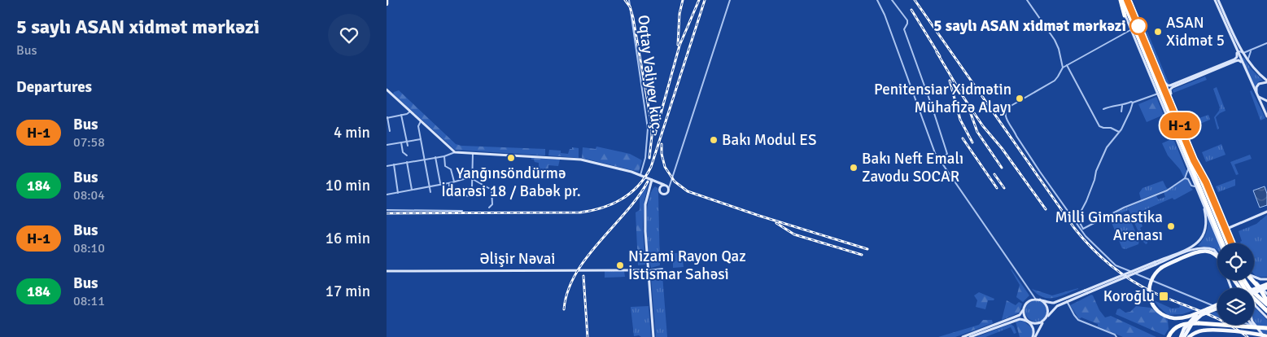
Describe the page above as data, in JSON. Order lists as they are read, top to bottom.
{
  "streets": {
    "main road": ["Əlişir Nəvai"],
    "street": ["Oqtay Vəliyev küç."]
  },
  "places": {
    "other": [
      "5 saylı ASAN xidmət mərkəzi",
      "ASAN Xidmət 5",
      "Penitensiar Xidmətin Mühafizə Alayı",
      "Bakı Modul ES",
      "Yanğınsöndürmə İdarəsi 18 / Babək pr.",
      "Bakı Neft Emalı Zavodu SOCAR",
      "Milli Gimnastika Arenası",
      "Nizami Rayon Qaz İstismar Sahəsi"
    ],
    "transit": ["Koroğlu"]
  },
  "lines": ["bus line H-1"],
  "page": {
    "heading": [
      ["5 saylı ASAN xidmət mərkəzi", "Bus"],
      "Departures"
    ],
    "on_map": "H-1",
    "list": [
      {
        "mark": "H-1",
        "name": "Bus",
        "note": "07:58",
        "value": "4 min"
      },
      {
        "mark": "184",
        "name": "Bus",
        "note": "08:04",
        "value": "10 min"
      },
      {
        "mark": "H-1",
        "name": "Bus",
        "note": "08:10",
        "value": "16 min"
      },
      {
        "mark": "184",
        "name": "Bus",
        "note": "08:11",
        "value": "17 min"
      }
    ]
  }
}
